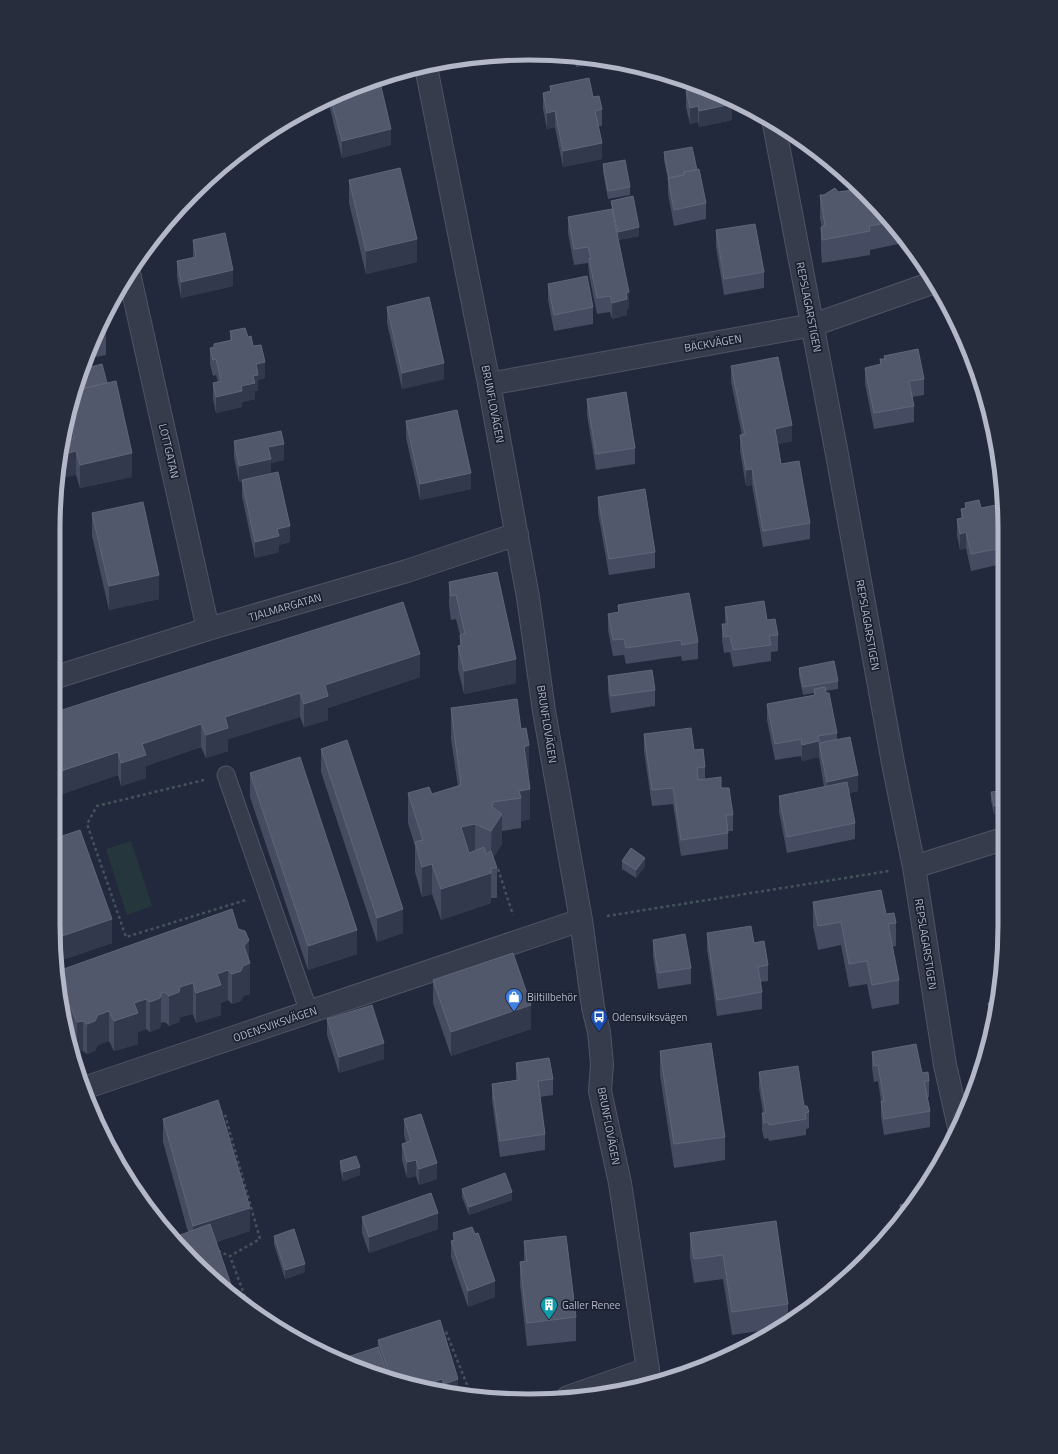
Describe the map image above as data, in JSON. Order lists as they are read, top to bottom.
{
  "streets": {
    "street": [
      "REPSLAGARSTIGEN",
      "BÄCKVÄGEN",
      "BRUNFLOVÄGEN",
      "LOTTGATAN",
      "TJALMARGATAN",
      "ODENSVIKSVÄGEN"
    ]
  },
  "crossings": [
    ["REPSLAGARSTIGEN", "BÄCKVÄGEN"],
    ["BÄCKVÄGEN", "BRUNFLOVÄGEN"],
    ["BRUNFLOVÄGEN", "TJALMARGATAN"],
    ["BRUNFLOVÄGEN", "ODENSVIKSVÄGEN"],
    ["LOTTGATAN", "TJALMARGATAN"]
  ],
  "places": {
    "shop": ["Biltillbehör"],
    "bus stop": ["Odensviksvägen"],
    "building": ["Galler Renee"]
  }
}
